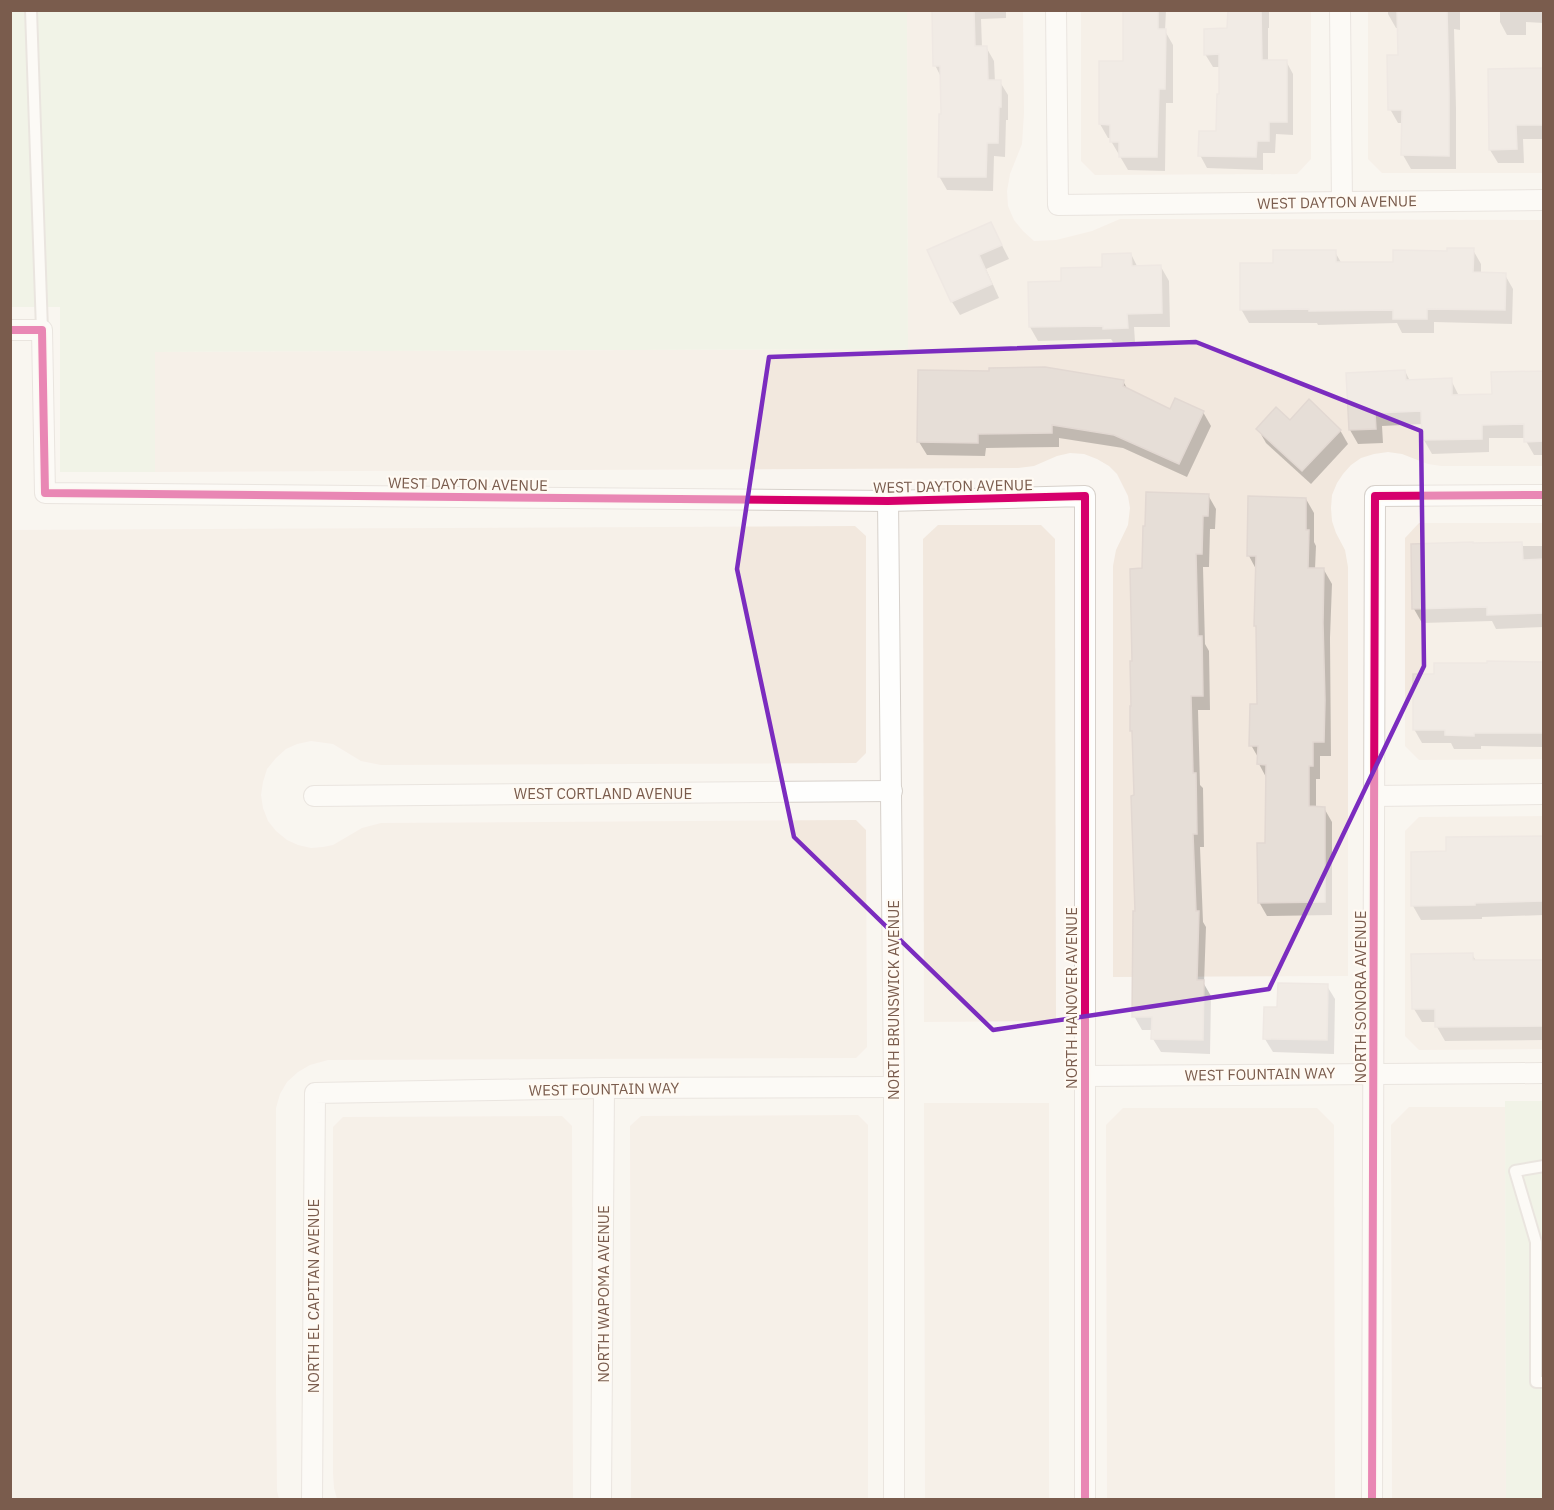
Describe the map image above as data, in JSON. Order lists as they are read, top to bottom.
{
  "streets": {
    "street": [
      "WEST DAYTON AVENUE",
      "WEST CORTLAND AVENUE",
      "NORTH SONORA AVENUE",
      "NORTH HANOVER AVENUE",
      "NORTH BRUNSWICK AVENUE",
      "WEST FOUNTAIN WAY",
      "NORTH WAPOMA AVENUE",
      "NORTH EL CAPITAN AVENUE"
    ]
  },
  "crossings": [
    ["WEST DAYTON AVENUE", "NORTH HANOVER AVENUE"],
    ["WEST DAYTON AVENUE", "NORTH BRUNSWICK AVENUE"],
    ["WEST CORTLAND AVENUE", "NORTH BRUNSWICK AVENUE"],
    ["NORTH SONORA AVENUE", "WEST FOUNTAIN WAY"],
    ["NORTH HANOVER AVENUE", "WEST FOUNTAIN WAY"],
    ["NORTH BRUNSWICK AVENUE", "WEST FOUNTAIN WAY"],
    ["WEST FOUNTAIN WAY", "NORTH WAPOMA AVENUE"],
    ["WEST FOUNTAIN WAY", "NORTH EL CAPITAN AVENUE"]
  ]
}
